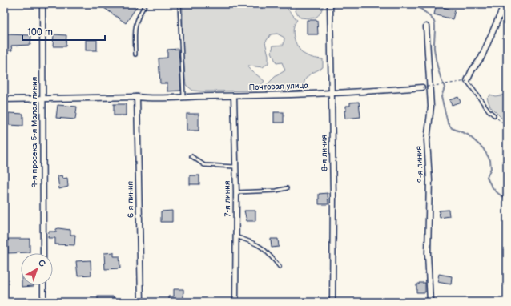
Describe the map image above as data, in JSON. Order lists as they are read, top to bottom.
{
  "streets": {
    "street": [
      "Почтовая улица",
      "9-я просека 5-я Малая линия",
      "8-я линия",
      "9-я линия",
      "7-я линия",
      "6-я линия"
    ]
  },
  "crossings": [
    ["Почтовая улица", "9-я просека 5-я Малая линия"],
    ["Почтовая улица", "8-я линия"],
    ["Почтовая улица", "7-я линия"],
    ["Почтовая улица", "6-я линия"]
  ],
  "scale_bar": "100 m",
  "north": "top right"
}
